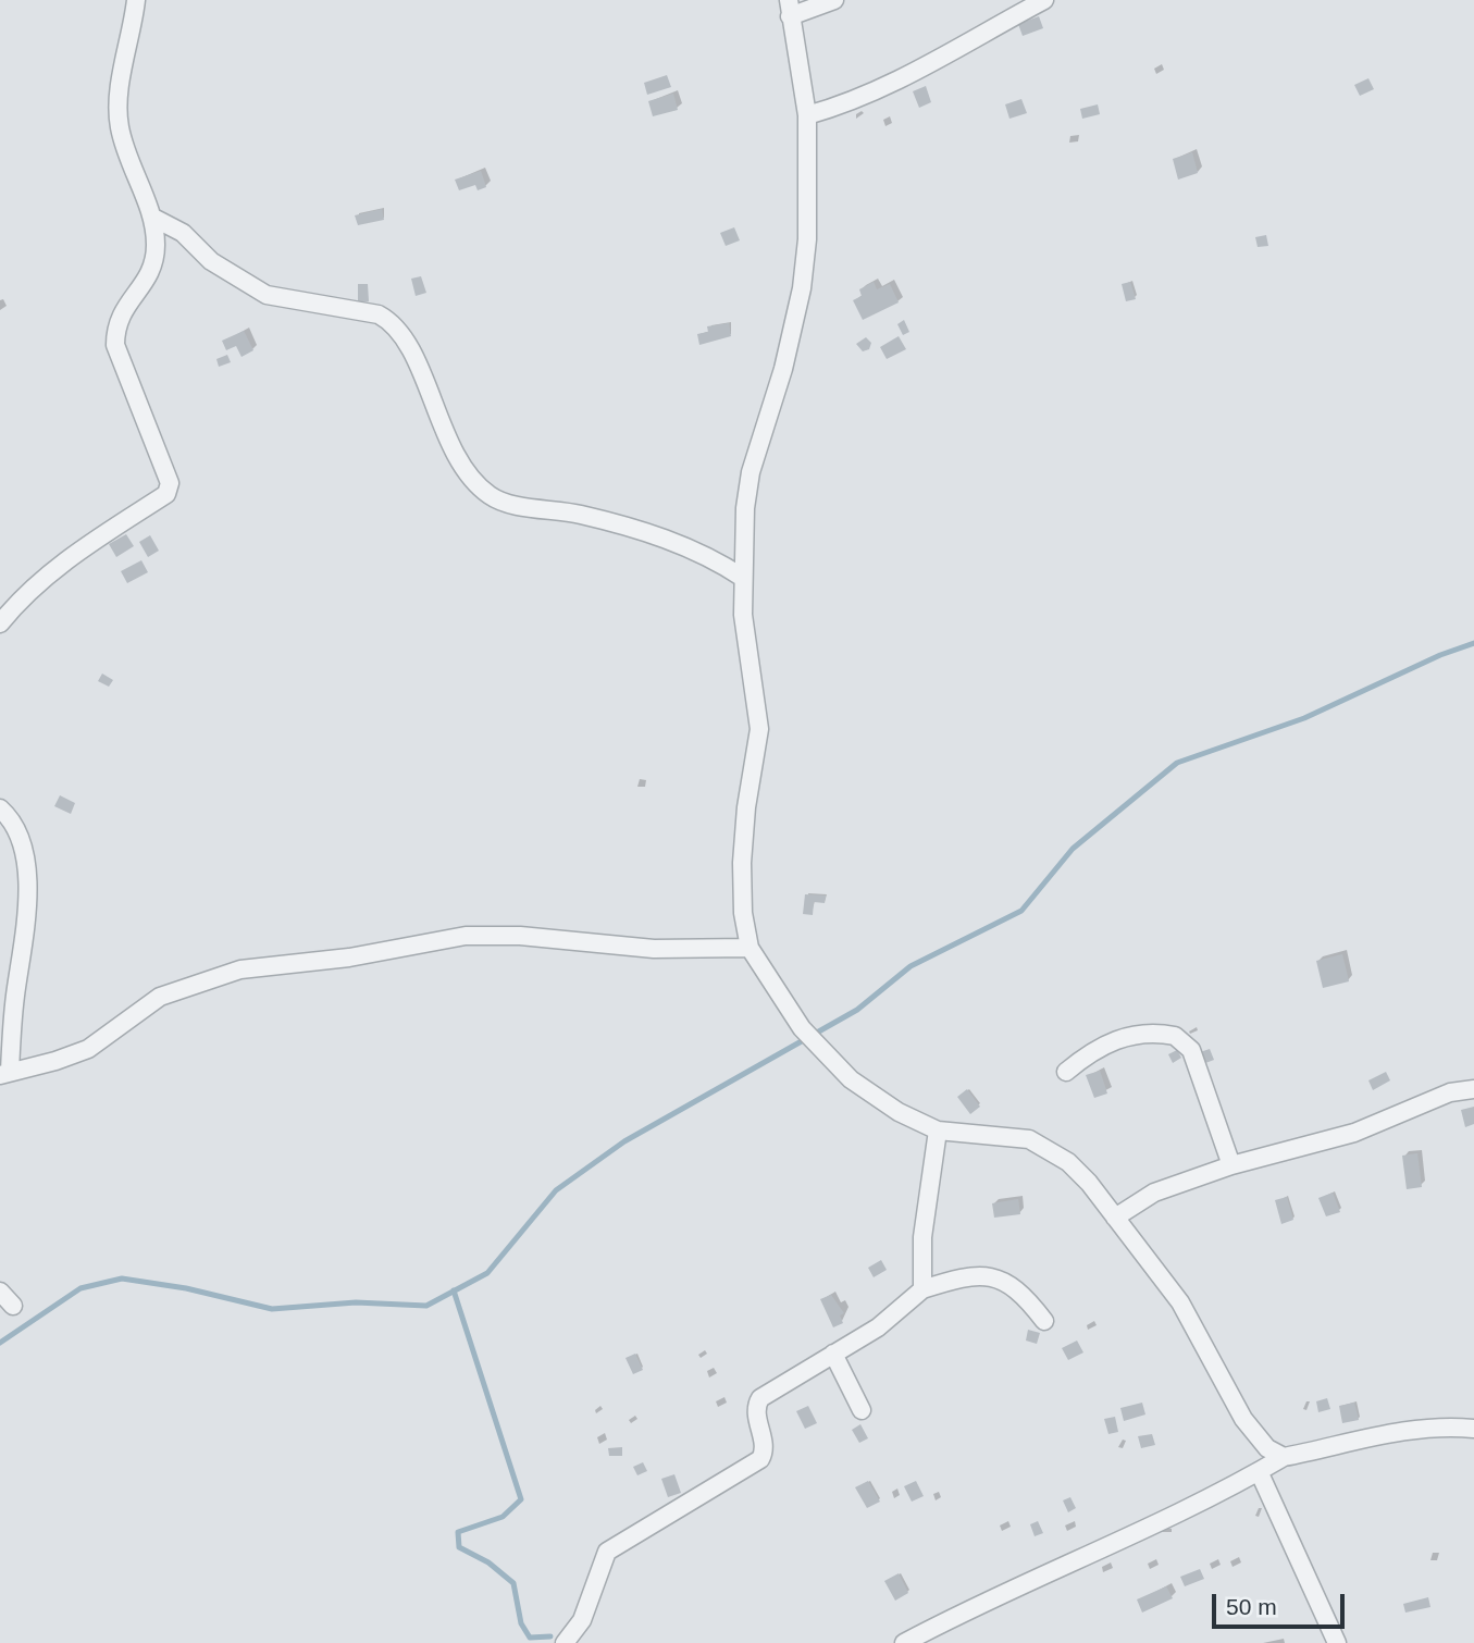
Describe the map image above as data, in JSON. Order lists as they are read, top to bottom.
{
  "scale_bar": "50 m"
}
